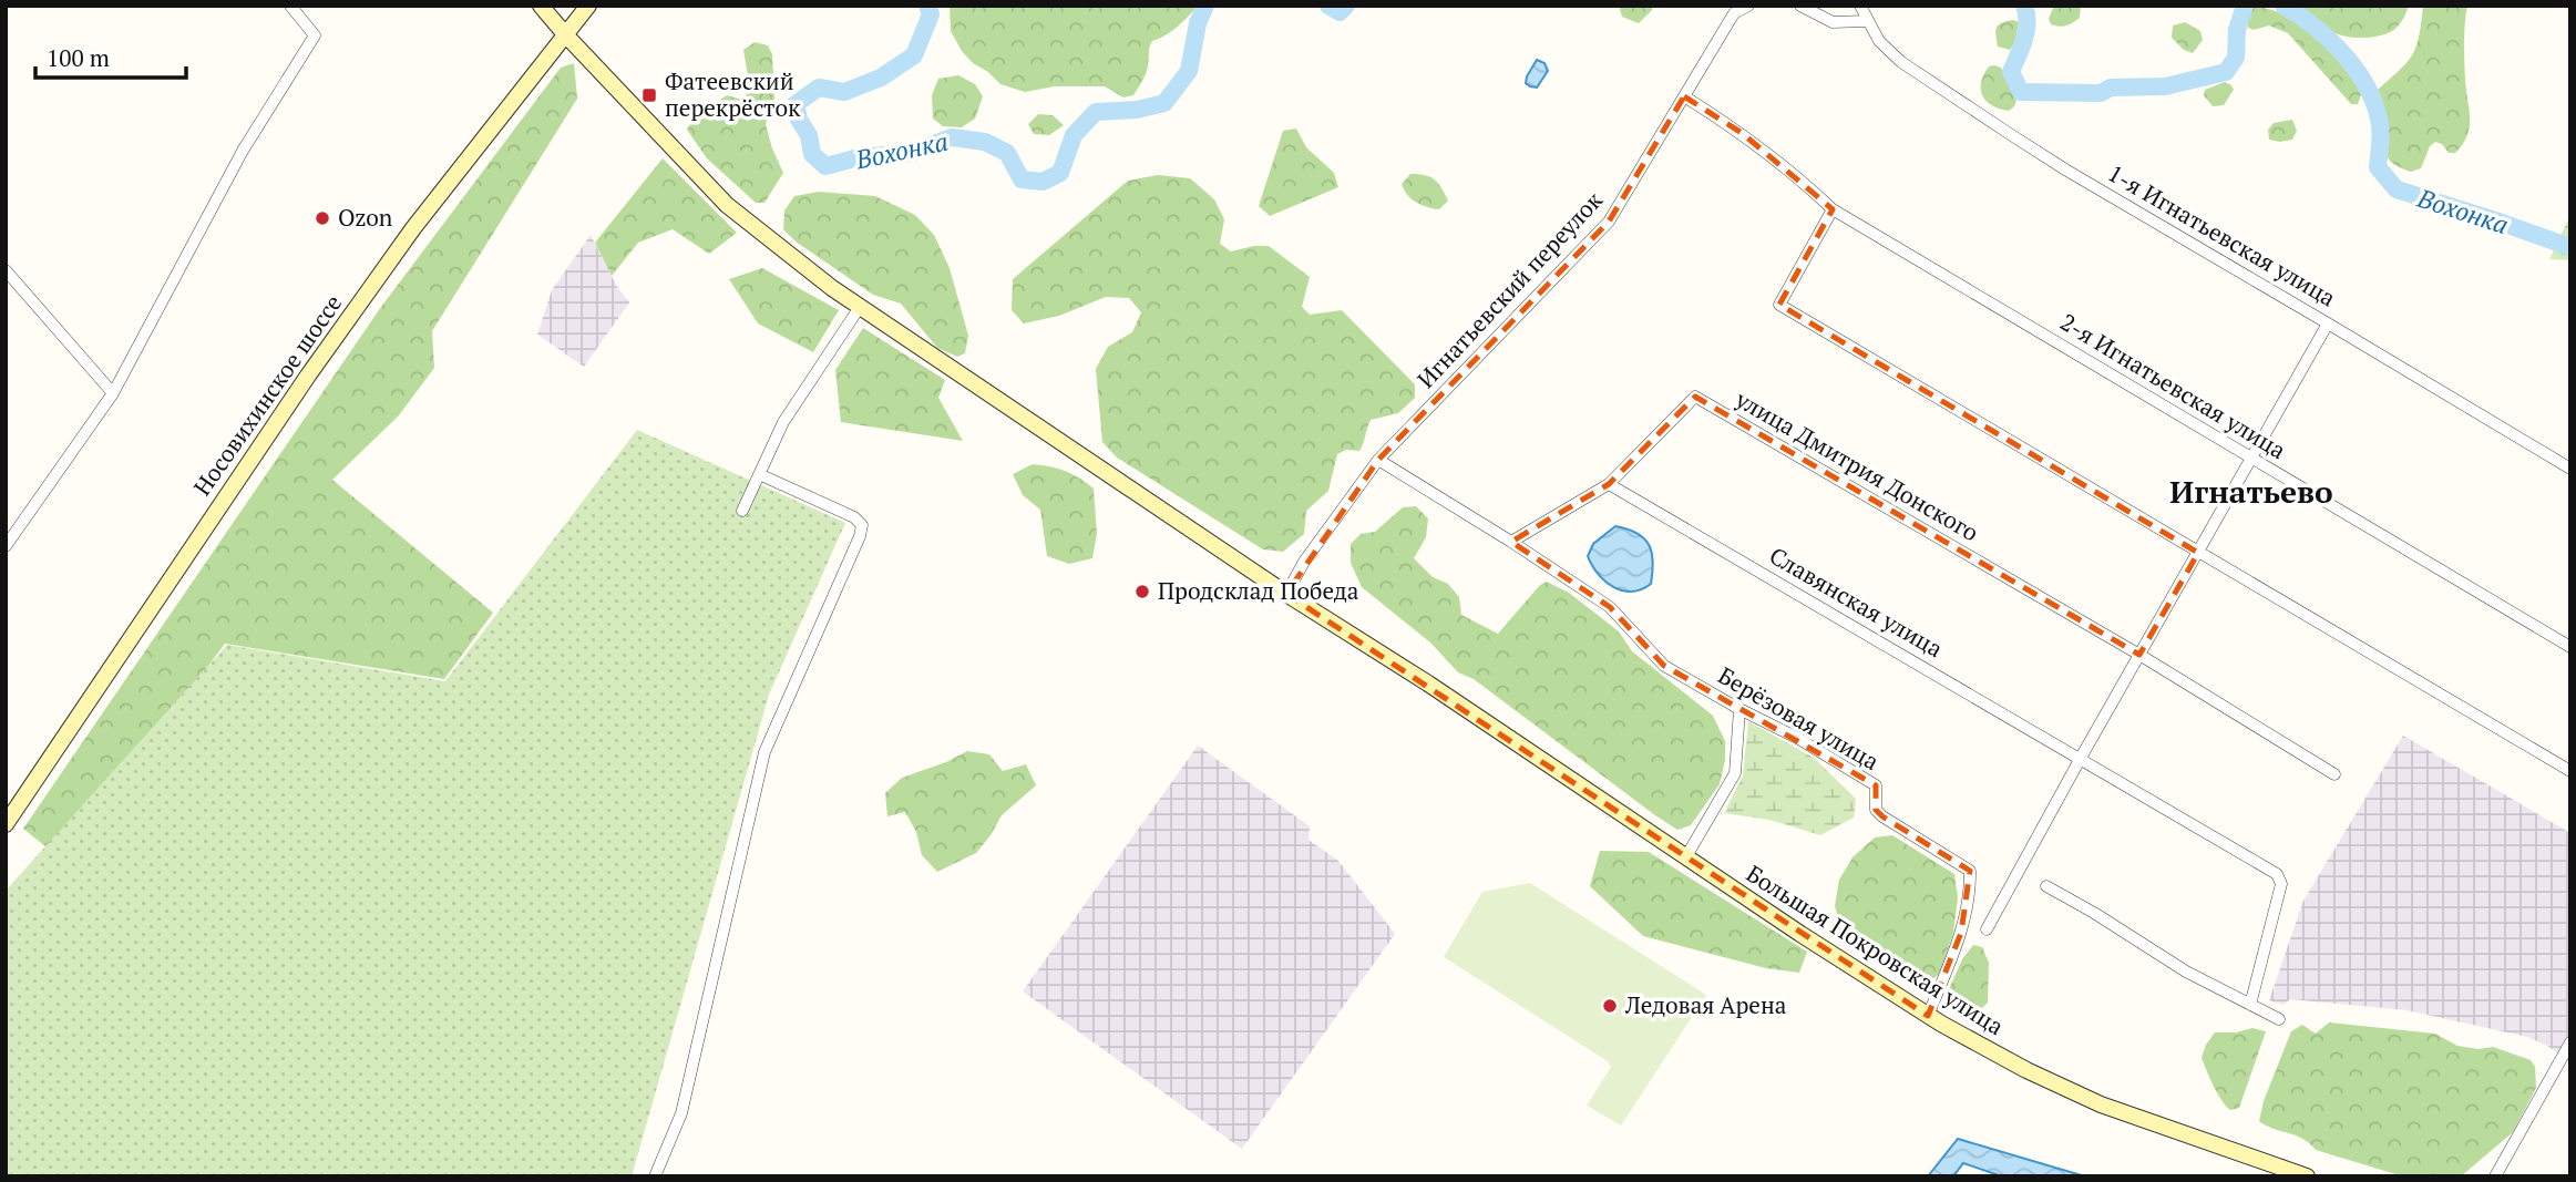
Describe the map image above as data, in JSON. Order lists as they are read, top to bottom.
{
  "streets": {
    "main road": ["Носовихинское шоссе", "Большая Покровская улица"],
    "street": [
      "1-я Игнатьевская улица",
      "Игнатьевский переулок",
      "2-я Игнатьевская улица",
      "улица Дмитрия Донского",
      "Славянская улица",
      "Берёзовая улица"
    ]
  },
  "crossings": [
    ["Игнатьевский переулок", "2-я Игнатьевская улица"],
    ["Игнатьевский переулок", "Большая Покровская улица"],
    ["Носовихинское шоссе", "Большая Покровская улица"],
    ["улица Дмитрия Донского", "Славянская улица"],
    ["улица Дмитрия Донского", "Берёзовая улица"],
    ["Берёзовая улица", "Большая Покровская улица"]
  ],
  "districts": ["Игнатьево"],
  "water": ["Вохонка"],
  "places": {
    "transit": ["Фатеевский перекрёсток"],
    "other": ["Ozon", "Продсклад Победа", "Ледовая Арена"]
  },
  "scale_bar": "100 m"
}
